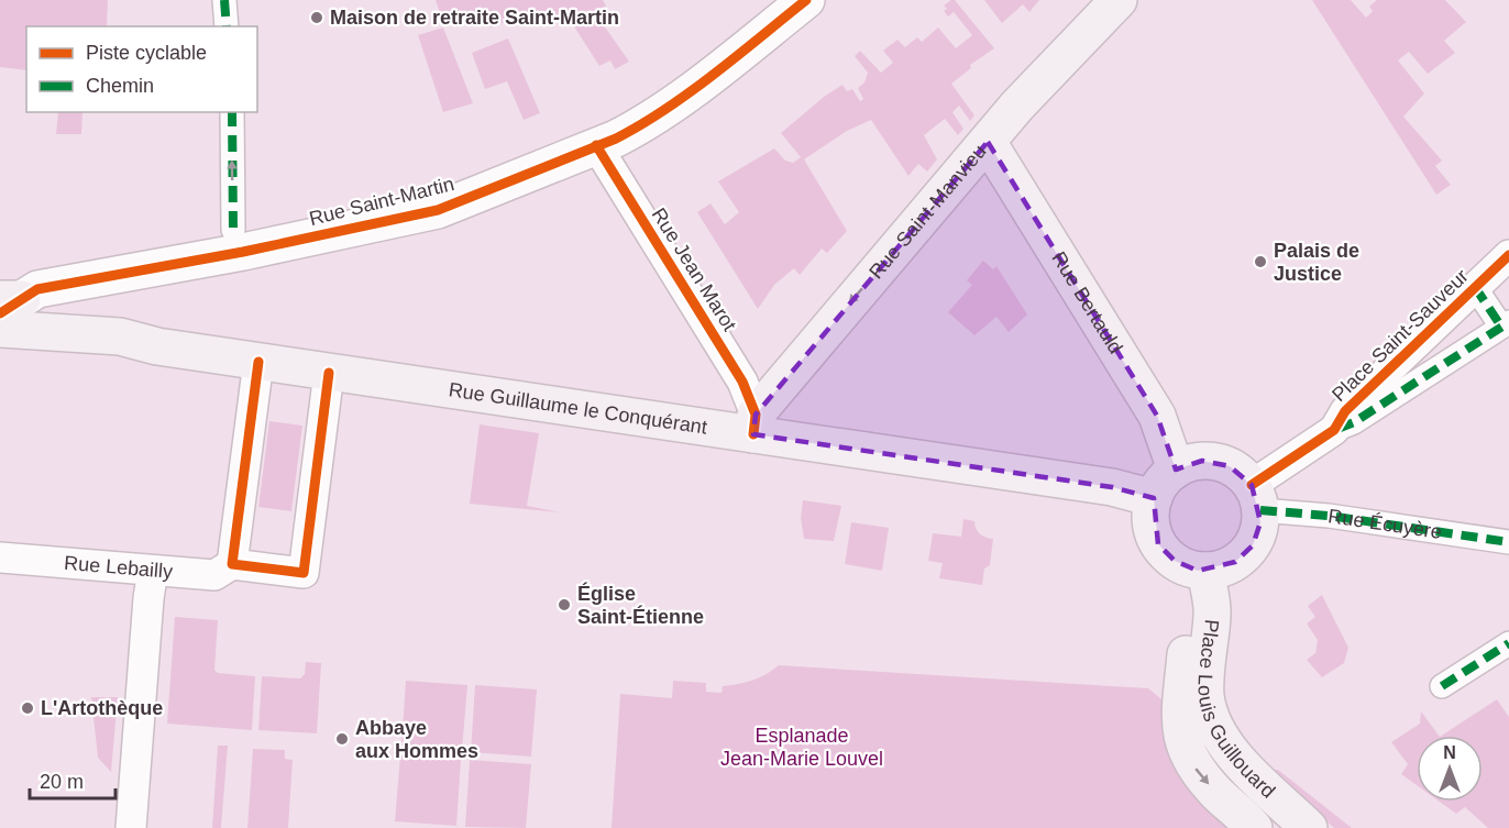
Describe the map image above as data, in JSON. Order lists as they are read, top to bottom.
{
  "streets": {
    "main road": [
      "Rue Saint-Manvieu",
      "Rue Bertauld",
      "Rue Guillaume le Conquérant",
      "Place Louis Guillouard"
    ],
    "street": [
      "Rue Saint-Martin",
      "Rue Jean Marot",
      "Place Saint-Sauveur",
      "Rue Écuyère",
      "Rue Lebailly"
    ]
  },
  "crossings": [
    ["Rue Saint-Martin", "Rue Jean Marot"],
    ["Rue Saint-Manvieu", "Rue Jean Marot"],
    ["Rue Saint-Manvieu", "Rue Bertauld"],
    ["Rue Saint-Manvieu", "Rue Guillaume le Conquérant"],
    ["Rue Jean Marot", "Rue Guillaume le Conquérant"],
    ["Rue Bertauld", "Place Saint-Sauveur"],
    ["Rue Bertauld", "Rue Guillaume le Conquérant"],
    ["Rue Bertauld", "Rue Écuyère"],
    ["Rue Bertauld", "Place Louis Guillouard"],
    ["Place Saint-Sauveur", "Rue Guillaume le Conquérant"],
    ["Place Saint-Sauveur", "Rue Écuyère"],
    ["Place Saint-Sauveur", "Place Louis Guillouard"],
    ["Rue Guillaume le Conquérant", "Rue Écuyère"],
    ["Rue Guillaume le Conquérant", "Place Louis Guillouard"],
    ["Rue Écuyère", "Place Louis Guillouard"]
  ],
  "one_way": ["Rue Saint-Manvieu"],
  "parks": ["Esplanade Jean-Marie Louvel"],
  "places": [
    "Maison de retraite Saint-Martin",
    "Palais de Justice",
    "Église Saint-Étienne",
    "L'Artothèque",
    "Abbaye aux Hommes"
  ],
  "legend": ["Piste cyclable", "Chemin"],
  "scale_bar": "20 m",
  "north": "top"
}
